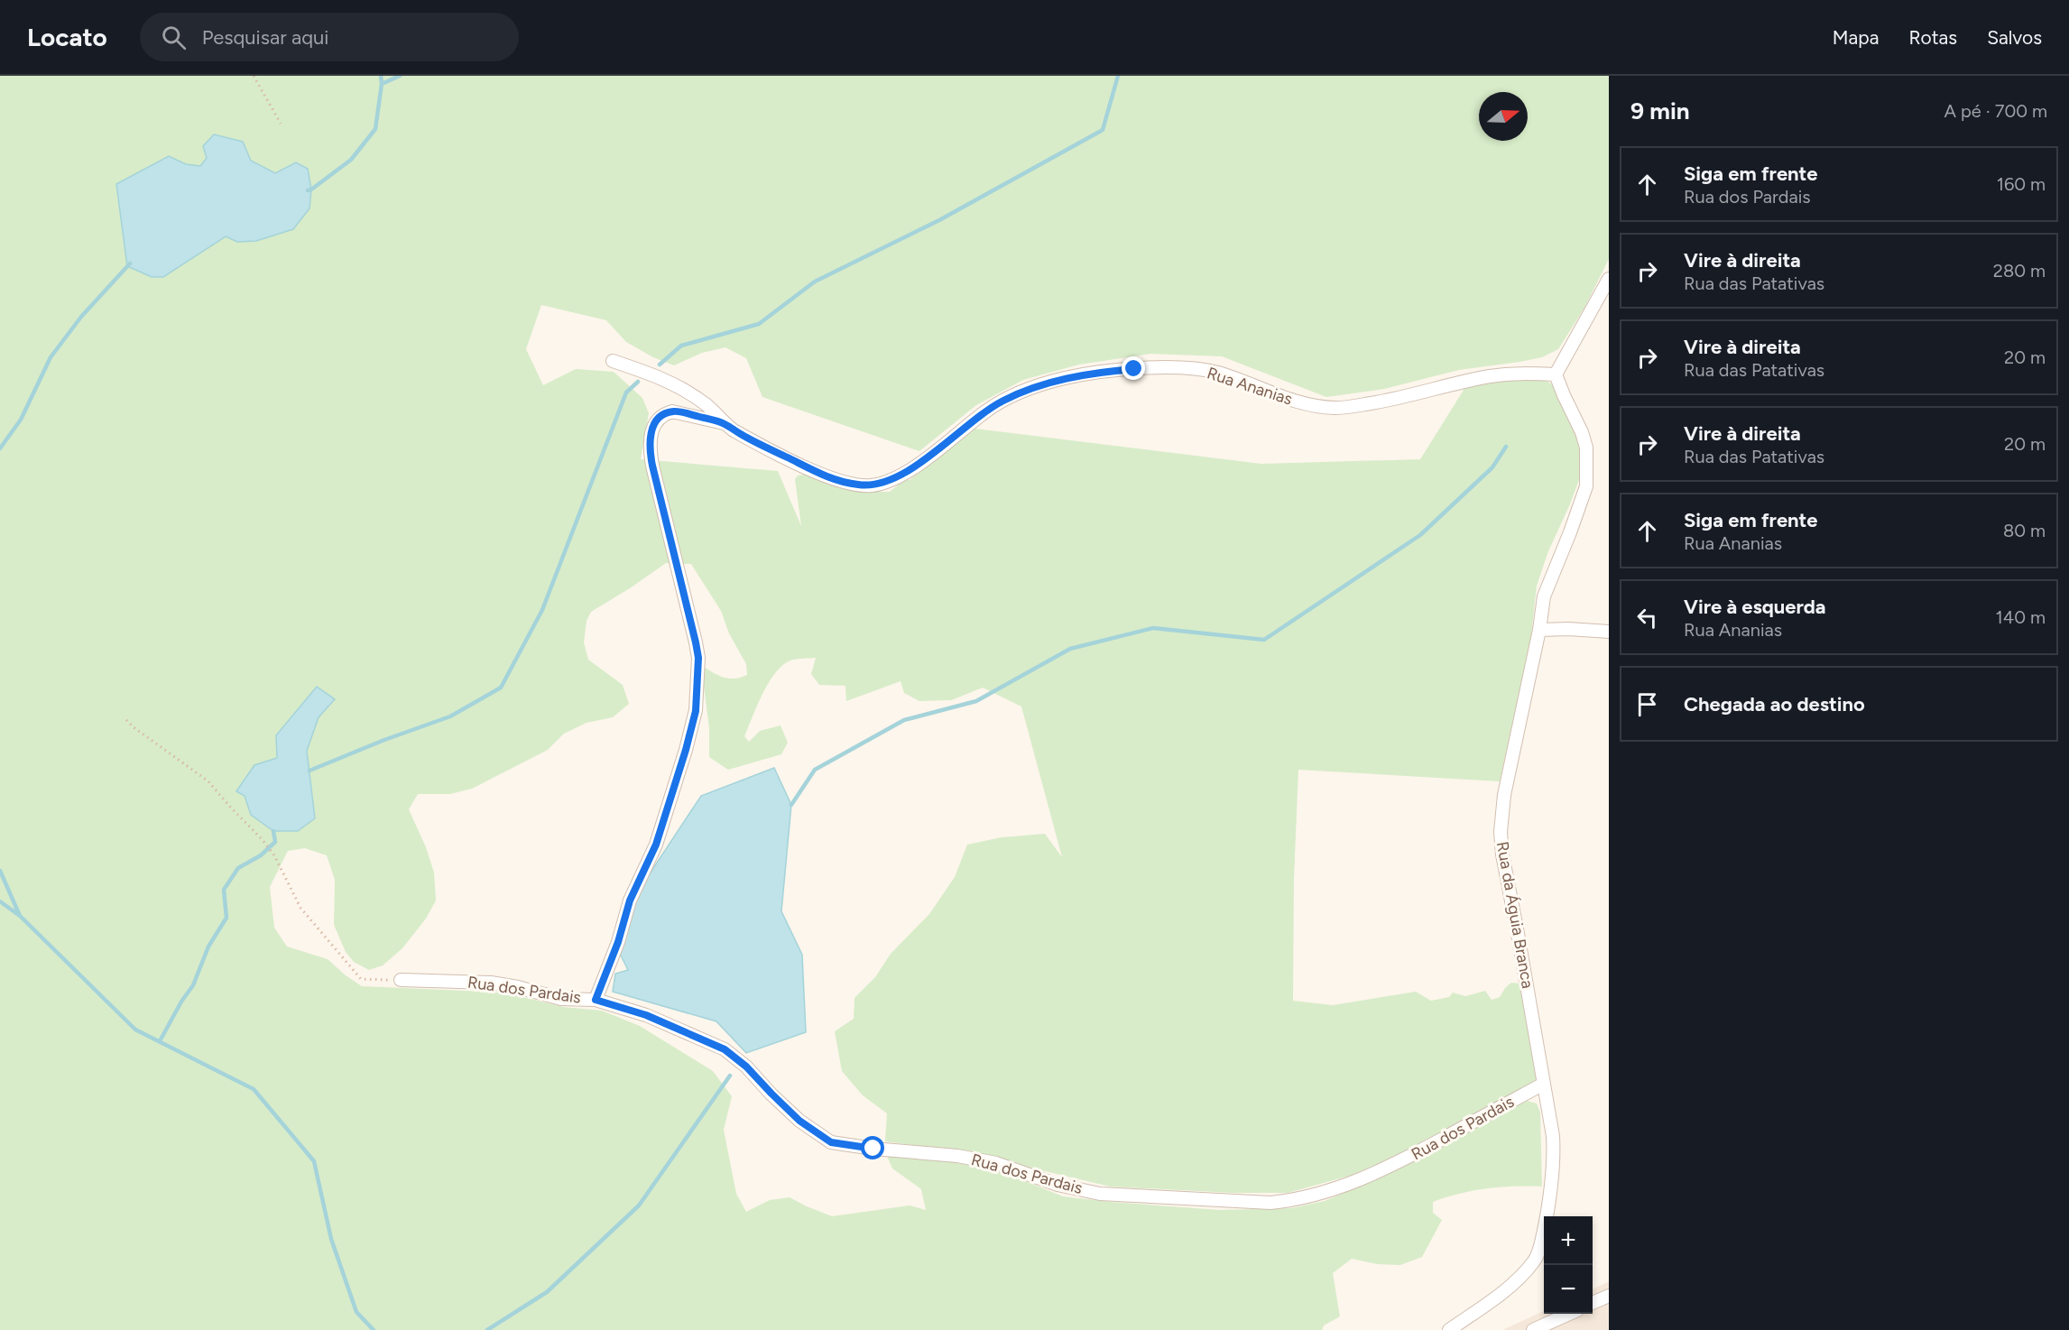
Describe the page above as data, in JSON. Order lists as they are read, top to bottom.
{
  "streets": {
    "street": ["Rua Ananias", "Rua da Águia Branca", "Rua dos Pardais"]
  },
  "crossings": [
    ["Rua Ananias", "Rua da Águia Branca"],
    ["Rua da Águia Branca", "Rua dos Pardais"]
  ],
  "north": "right",
  "page": {
    "header": "Locato",
    "search": "Pesquisar aqui",
    "nav": ["Mapa", "Rotas", "Salvos"],
    "heading": ["9 min", "A pé · 700 m"],
    "list": [
      ["Siga em frente", "Rua dos Pardais", "160 m"],
      ["Vire à direita", "Rua das Patativas", "280 m"],
      ["Vire à direita", "Rua das Patativas", "20 m"],
      ["Vire à direita", "Rua das Patativas", "20 m"],
      ["Siga em frente", "Rua Ananias", "80 m"],
      ["Vire à esquerda", "Rua Ananias", "140 m"],
      "Chegada ao destino"
    ],
    "map_buttons": ["+", "−"]
  }
}
